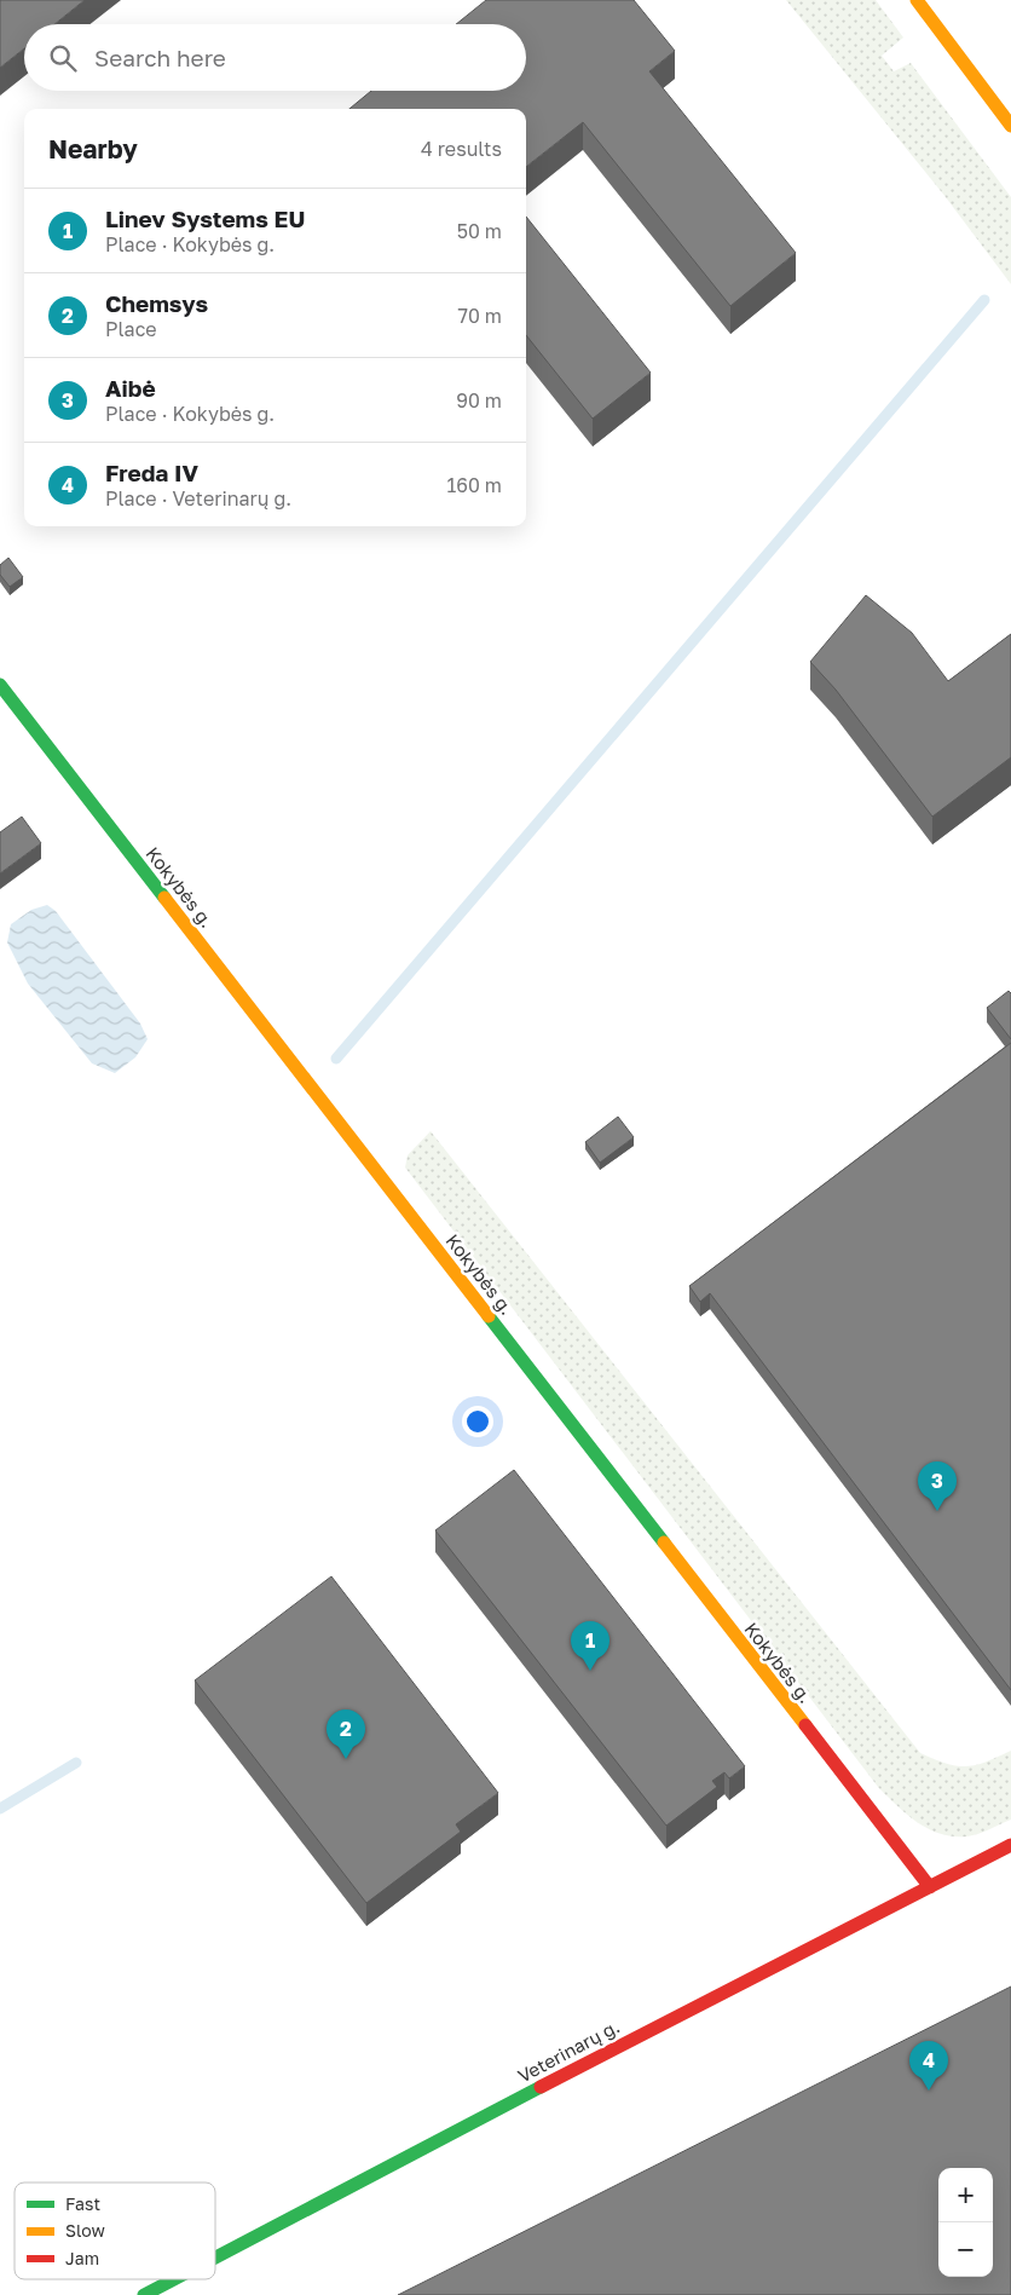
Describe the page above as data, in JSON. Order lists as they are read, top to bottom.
{
  "streets": {
    "street": ["Kokybės g.", "Veterinarų g."]
  },
  "crossings": [
    ["Kokybės g.", "Veterinarų g."]
  ],
  "legend": ["Fast", "Slow", "Jam"],
  "page": {
    "search": "Search here",
    "heading": ["Nearby", "4 results"],
    "list": [
      {
        "mark": "1",
        "name": "Linev Systems EU",
        "note": "Place · Kokybės g.",
        "value": "50 m"
      },
      {
        "mark": "2",
        "name": "Chemsys",
        "note": "Place",
        "value": "70 m"
      },
      {
        "mark": "3",
        "name": "Aibė",
        "note": "Place · Kokybės g.",
        "value": "90 m"
      },
      {
        "mark": "4",
        "name": "Freda IV",
        "note": "Place · Veterinarų g.",
        "value": "160 m"
      }
    ],
    "pins": [
      "3",
      "1",
      "2",
      "4"
    ],
    "map_buttons": ["+", "−"]
  }
}
